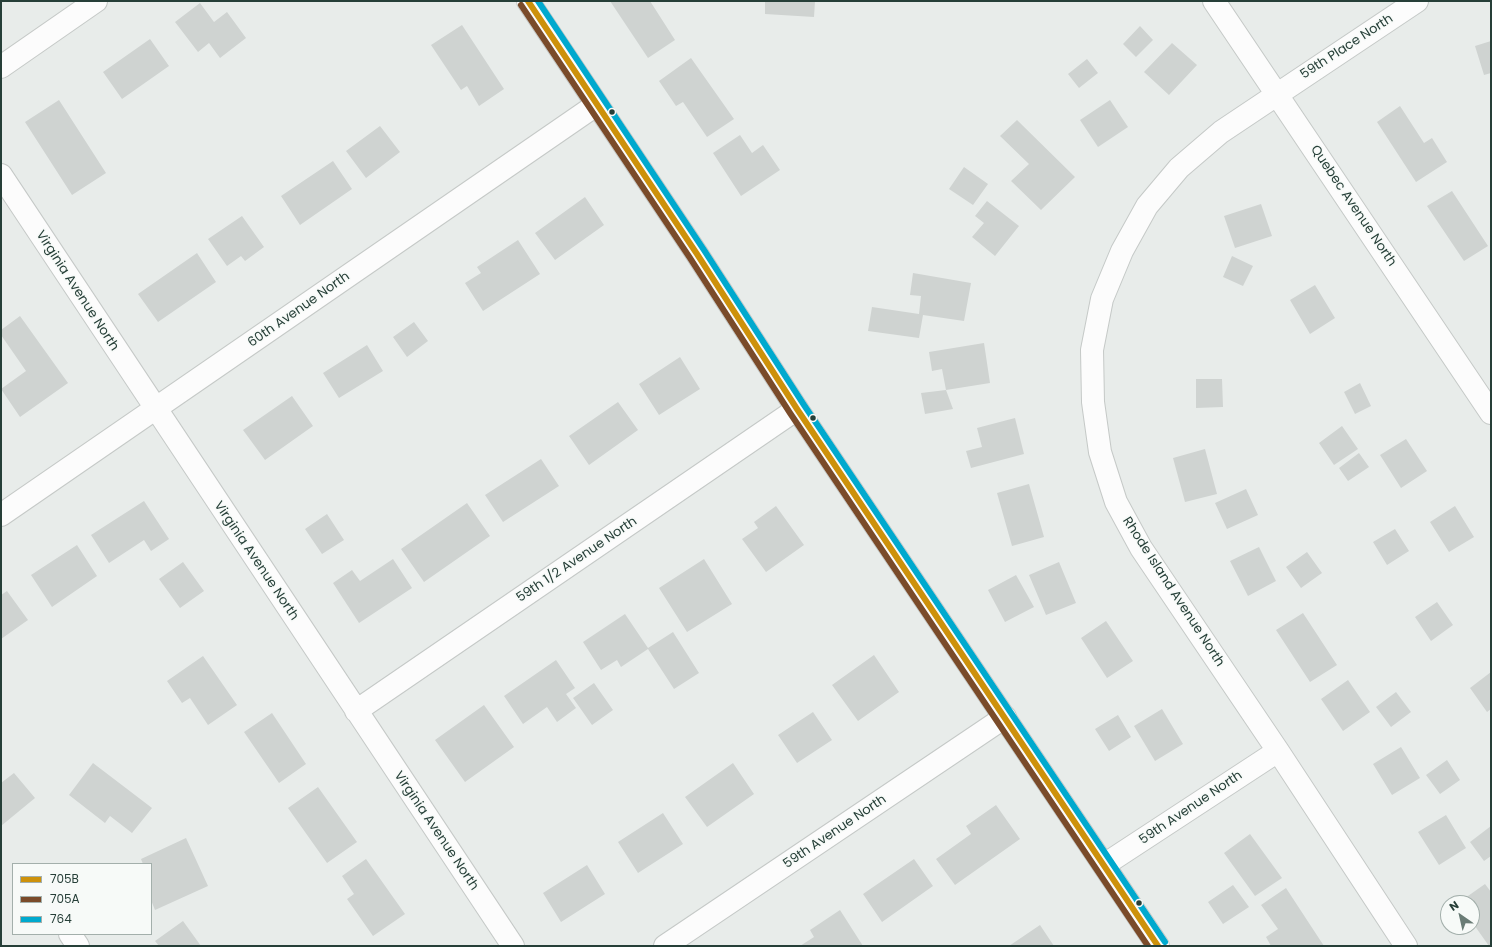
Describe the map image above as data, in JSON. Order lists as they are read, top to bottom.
{
  "streets": {
    "street": [
      "59th Place North",
      "Quebec Avenue North",
      "Virginia Avenue North",
      "60th Avenue North",
      "59th 1/2 Avenue North",
      "Rhode Island Avenue North",
      "59th Avenue North"
    ]
  },
  "crossings": [
    ["59th Place North", "Quebec Avenue North"],
    ["59th Place North", "Rhode Island Avenue North"],
    ["Quebec Avenue North", "Rhode Island Avenue North"],
    ["Virginia Avenue North", "60th Avenue North"],
    ["Virginia Avenue North", "59th 1/2 Avenue North"],
    ["Rhode Island Avenue North", "59th Avenue North"]
  ],
  "lines": ["transit line 705B", "transit line 764", "transit line 705A"],
  "legend": ["705B", "705A", "764"],
  "north": "top left"
}
